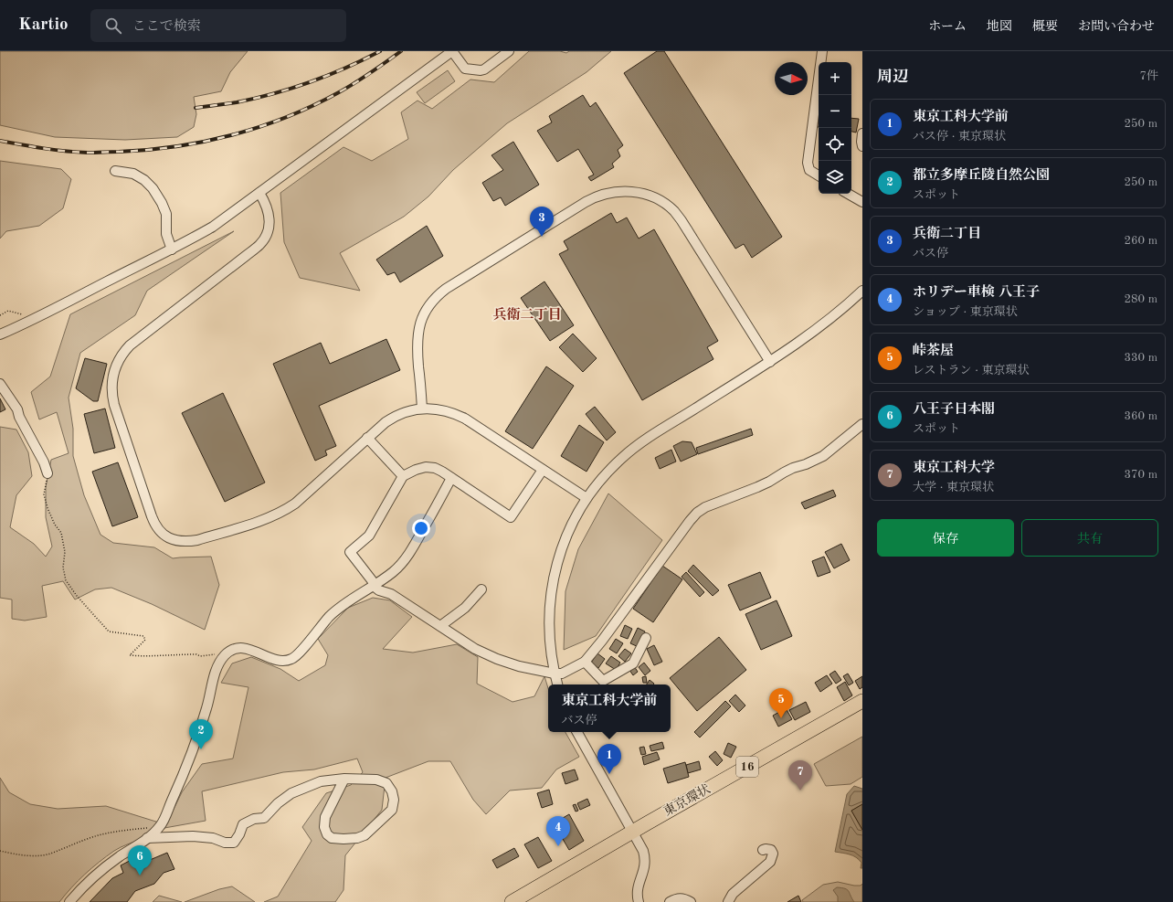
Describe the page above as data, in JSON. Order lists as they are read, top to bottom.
{
  "streets": {
    "highway": ["16", "東京環状"]
  },
  "districts": ["兵衛二丁目"],
  "north": "right",
  "page": {
    "header": "Kartio",
    "search": "ここで検索",
    "nav": [
      "ホーム",
      "地図",
      "概要",
      "お問い合わせ"
    ],
    "heading": ["周辺", "7件"],
    "map_buttons": ["+", "−"],
    "list": [
      {
        "mark": "1",
        "name": "東京工科大学前",
        "note": "バス停 · 東京環状",
        "value": "250 m"
      },
      {
        "mark": "2",
        "name": "都立多摩丘陵自然公園",
        "note": "スポット",
        "value": "250 m"
      },
      {
        "mark": "3",
        "name": "兵衛二丁目",
        "note": "バス停",
        "value": "260 m"
      },
      {
        "mark": "4",
        "name": "ホリデー車検 八王子",
        "note": "ショップ · 東京環状",
        "value": "280 m"
      },
      {
        "mark": "5",
        "name": "峠茶屋",
        "note": "レストラン · 東京環状",
        "value": "330 m"
      },
      {
        "mark": "6",
        "name": "八王子日本閣",
        "note": "スポット",
        "value": "360 m"
      },
      {
        "mark": "7",
        "name": "東京工科大学",
        "note": "大学 · 東京環状",
        "value": "370 m"
      }
    ],
    "pins": [
      "3",
      "5",
      "2",
      "1",
      "7",
      "4",
      "6"
    ],
    "buttons": ["保存", "共有"],
    "popup": ["東京工科大学前", "バス停"]
  }
}
